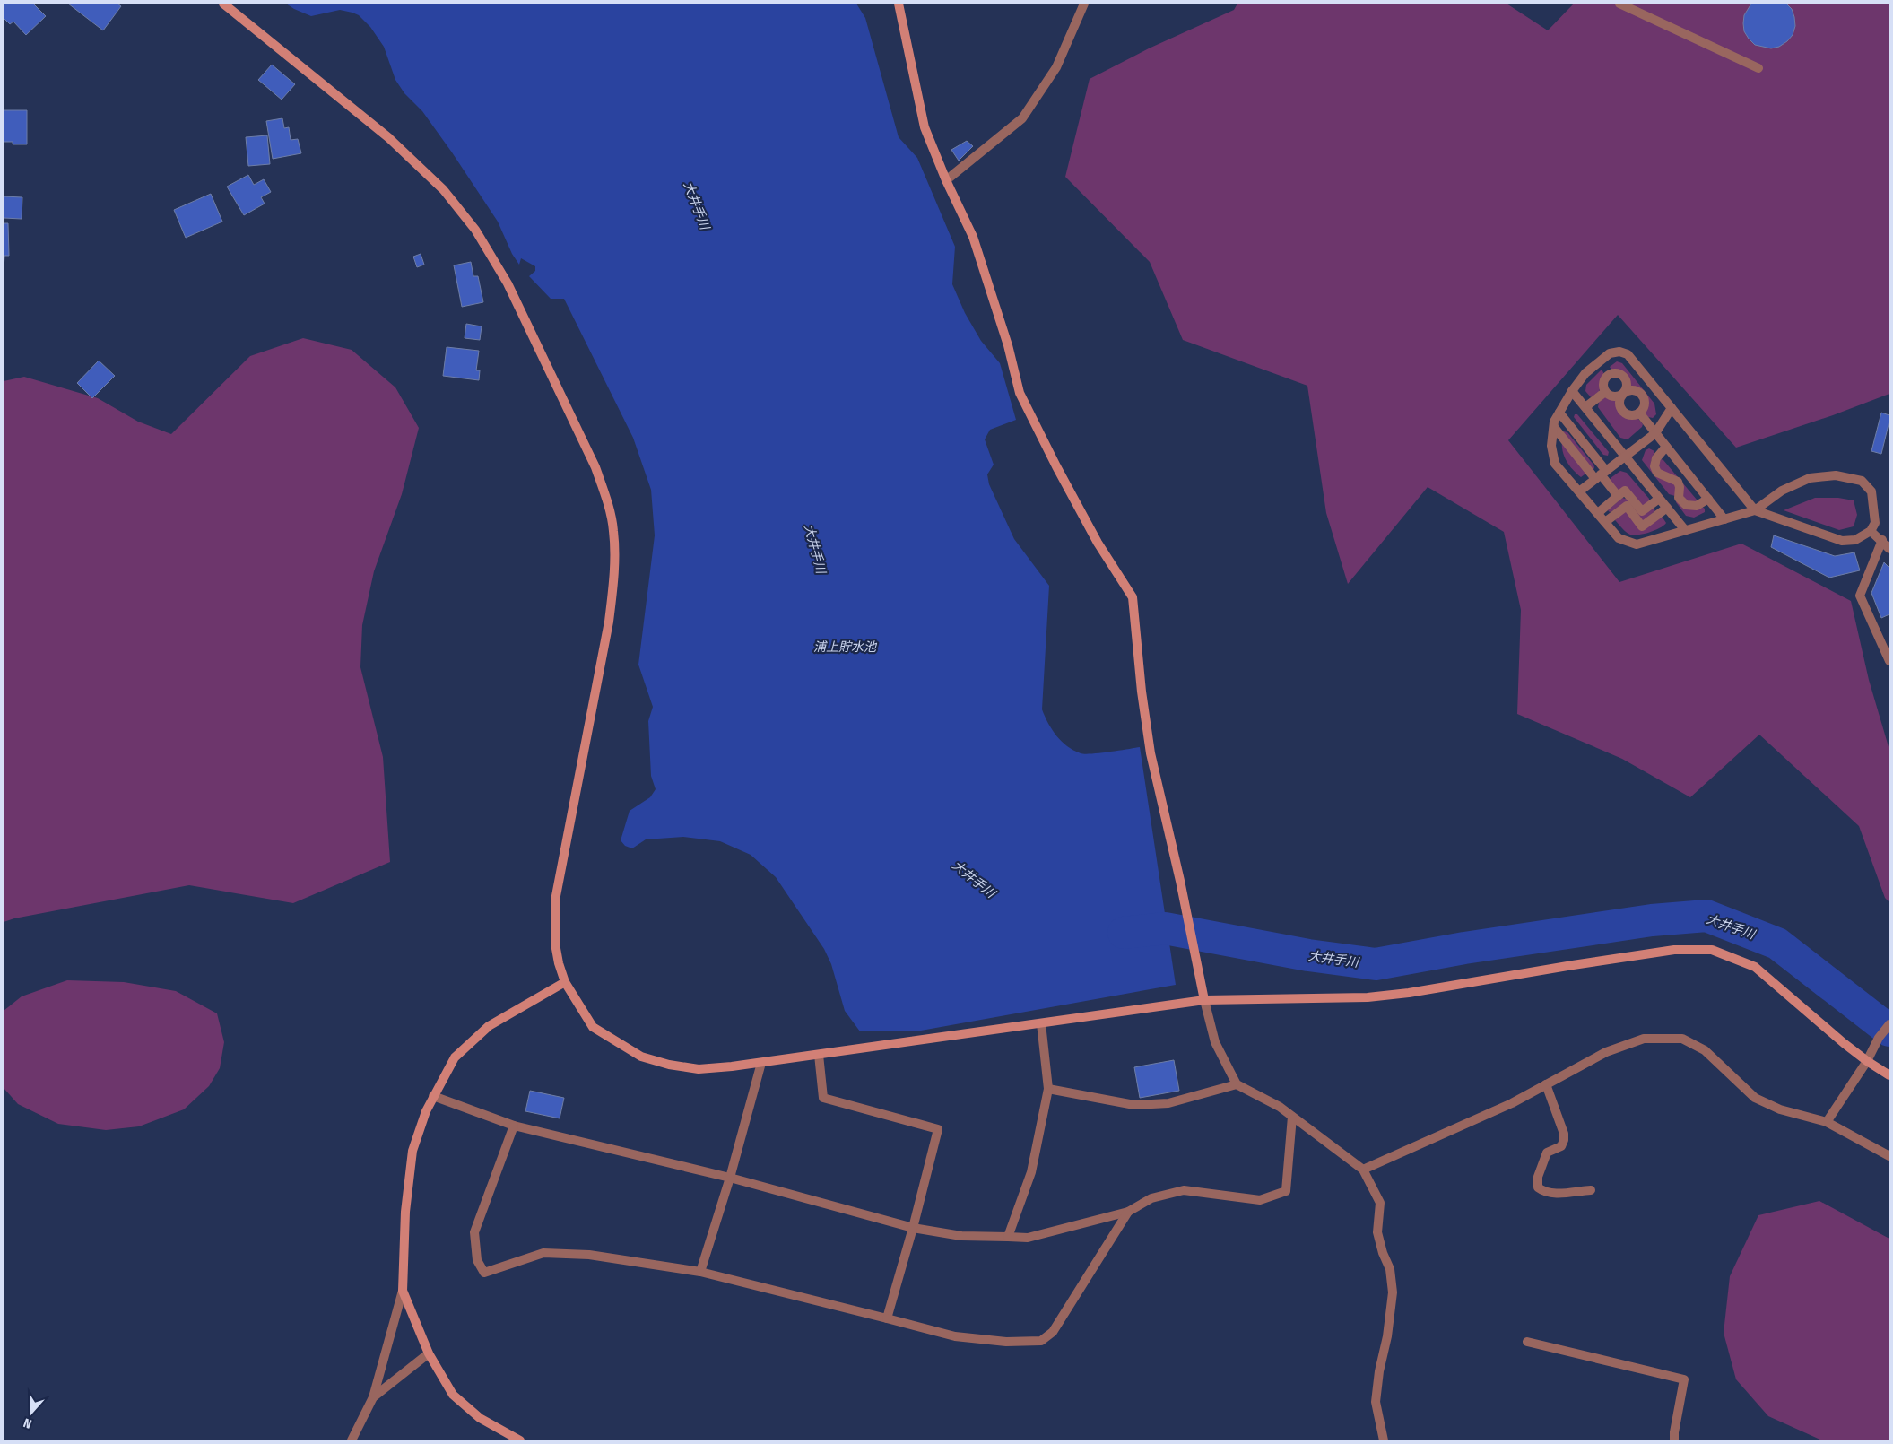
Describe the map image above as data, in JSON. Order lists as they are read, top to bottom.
{
  "water": ["大井手川", "浦上貯水池"],
  "north": "bottom"
}
